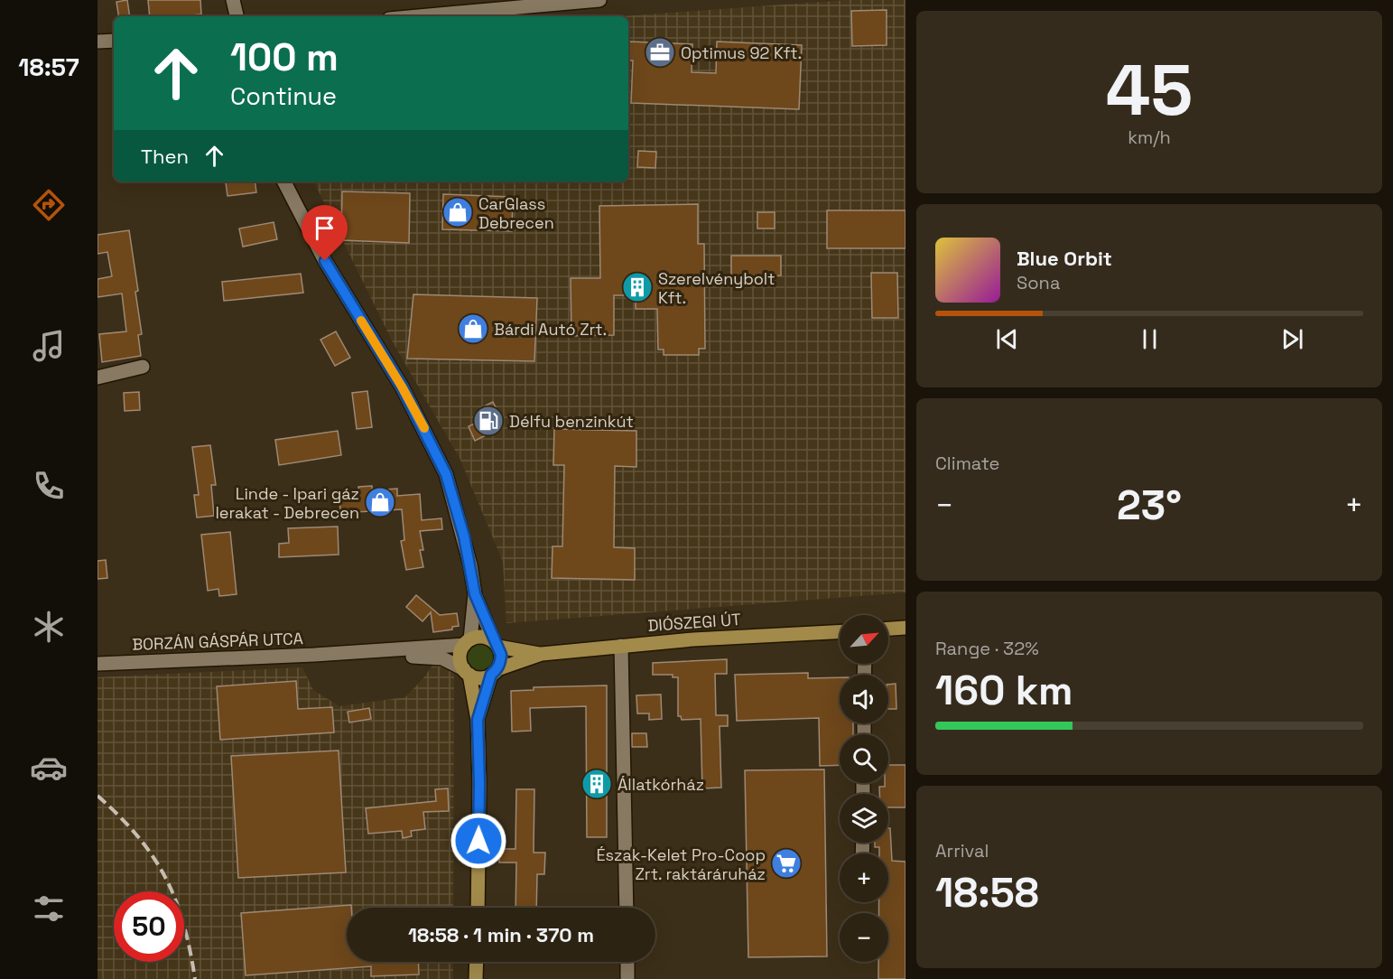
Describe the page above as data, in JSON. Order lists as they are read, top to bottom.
{
  "streets": {
    "main road": ["DIÓSZEGI ÚT"],
    "street": ["BORZÁN GÁSPÁR UTCA"]
  },
  "crossings": [
    ["DIÓSZEGI ÚT", "BORZÁN GÁSPÁR UTCA"]
  ],
  "places": {
    "office": ["Optimus 92 Kft."],
    "shop": ["CarGlass Debrecen", "Bárdi Autó Zrt.", "Linde - Ipari gáz lerakat - Debrecen"],
    "building": ["Szerelvénybolt Kft.", "Állatkórház"],
    "fuel station": ["Délfu benzinkút"],
    "supermarket": ["Észak-Kelet Pro-Coop Zrt. raktáráruház"]
  },
  "north": "top right",
  "page": {
    "tabs": "18:57",
    "tile": [
      ["45", "km/h"],
      "Climate",
      ["Range · 32%", "160 km"],
      ["Arrival", "18:58"]
    ],
    "turn": ["100 m", "Continue"],
    "then": "Then",
    "song": ["Blue Orbit", "Sona"],
    "heat": ["−", "23°", "+"],
    "map_buttons": ["+", "−"],
    "limit": "50",
    "trip": "18:58 · 1 min · 370 m"
  }
}
